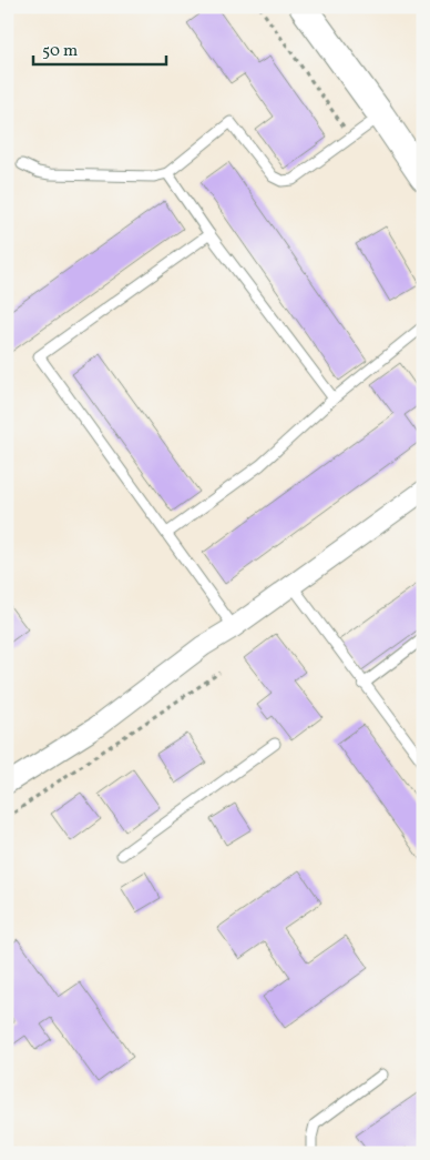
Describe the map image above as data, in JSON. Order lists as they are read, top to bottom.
{
  "scale_bar": "50 m"
}
